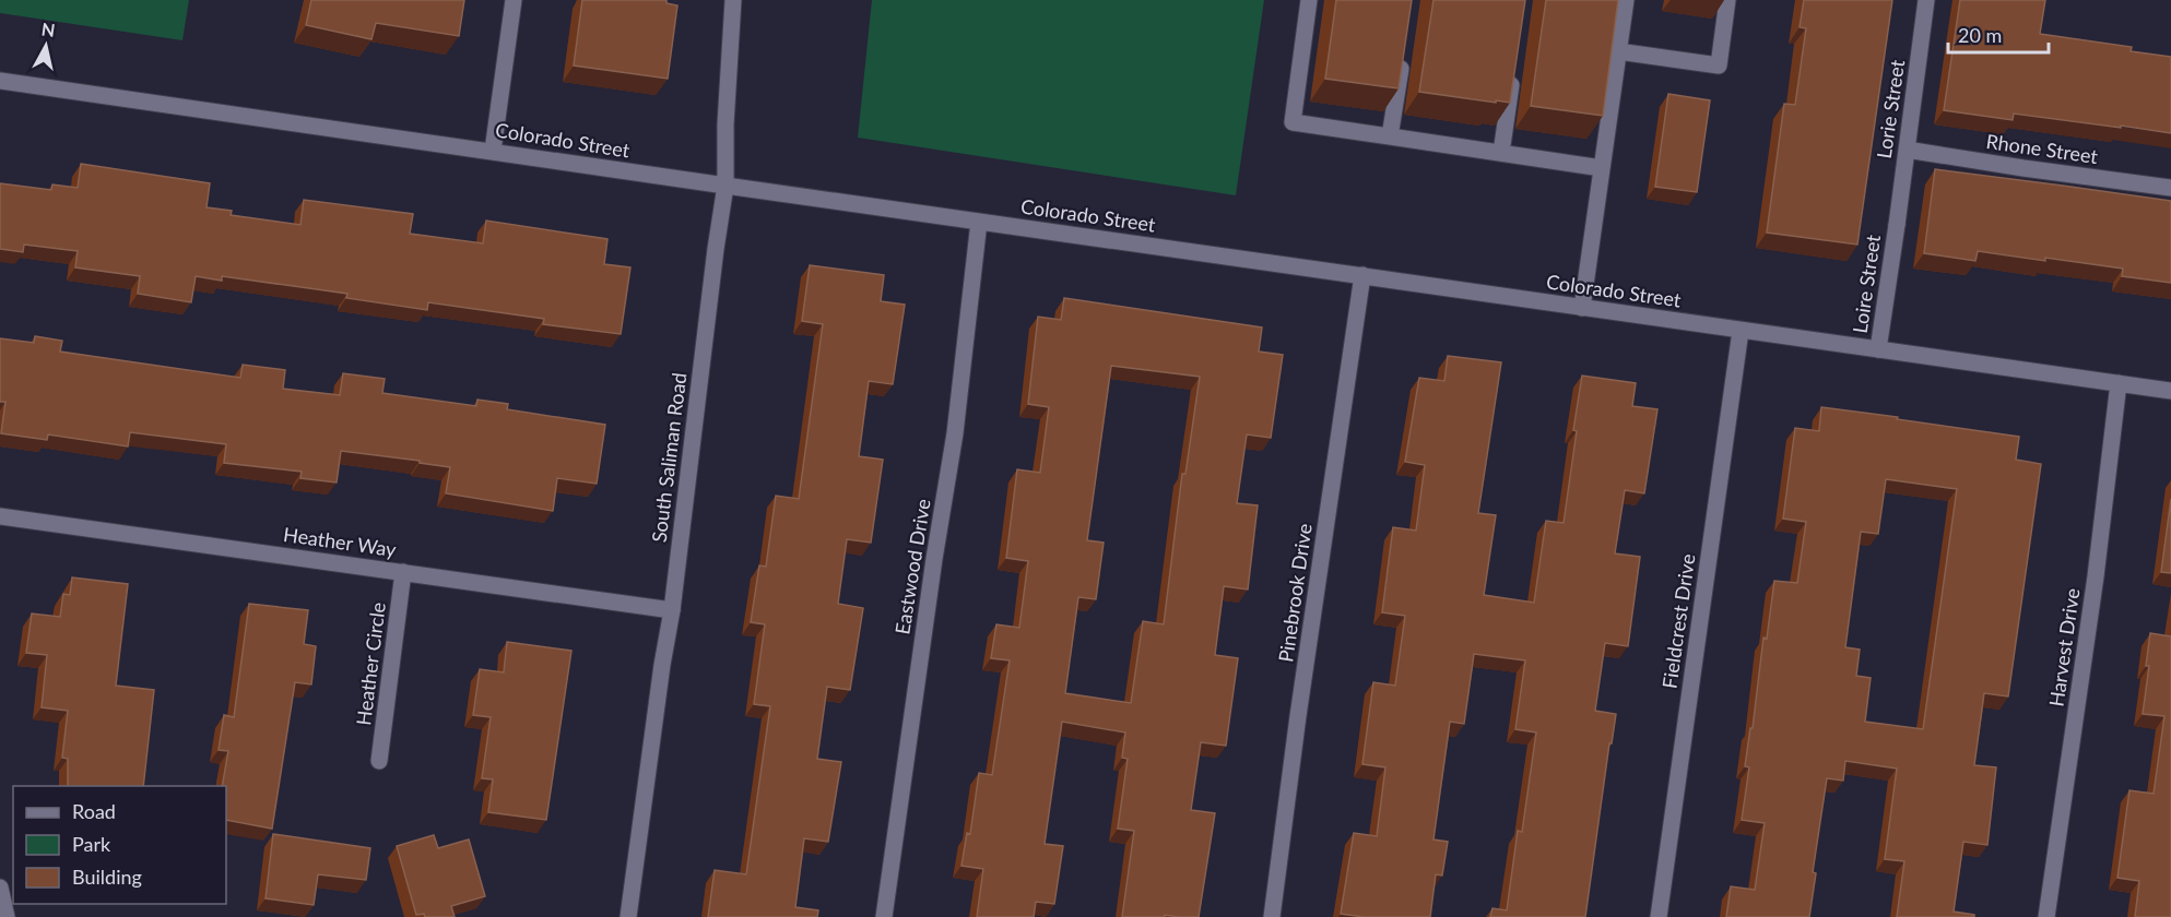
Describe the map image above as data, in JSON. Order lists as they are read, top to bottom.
{
  "streets": {
    "street": [
      "Lorie Street",
      "Colorado Street",
      "Rhone Street",
      "Loire Street",
      "South Saliman Road",
      "Heather Way",
      "Eastwood Drive",
      "Pinebrook Drive",
      "Fieldcrest Drive",
      "Harvest Drive",
      "Heather Circle"
    ]
  },
  "crossings": [
    ["Lorie Street", "Rhone Street"],
    ["Lorie Street", "Loire Street"],
    ["Colorado Street", "Loire Street"],
    ["Colorado Street", "South Saliman Road"],
    ["Colorado Street", "Eastwood Drive"],
    ["Colorado Street", "Pinebrook Drive"],
    ["Colorado Street", "Fieldcrest Drive"],
    ["Colorado Street", "Harvest Drive"],
    ["South Saliman Road", "Heather Way"],
    ["Heather Way", "Heather Circle"]
  ],
  "legend": ["Road", "Park", "Building"],
  "scale_bar": "20 m",
  "north": "top"
}
